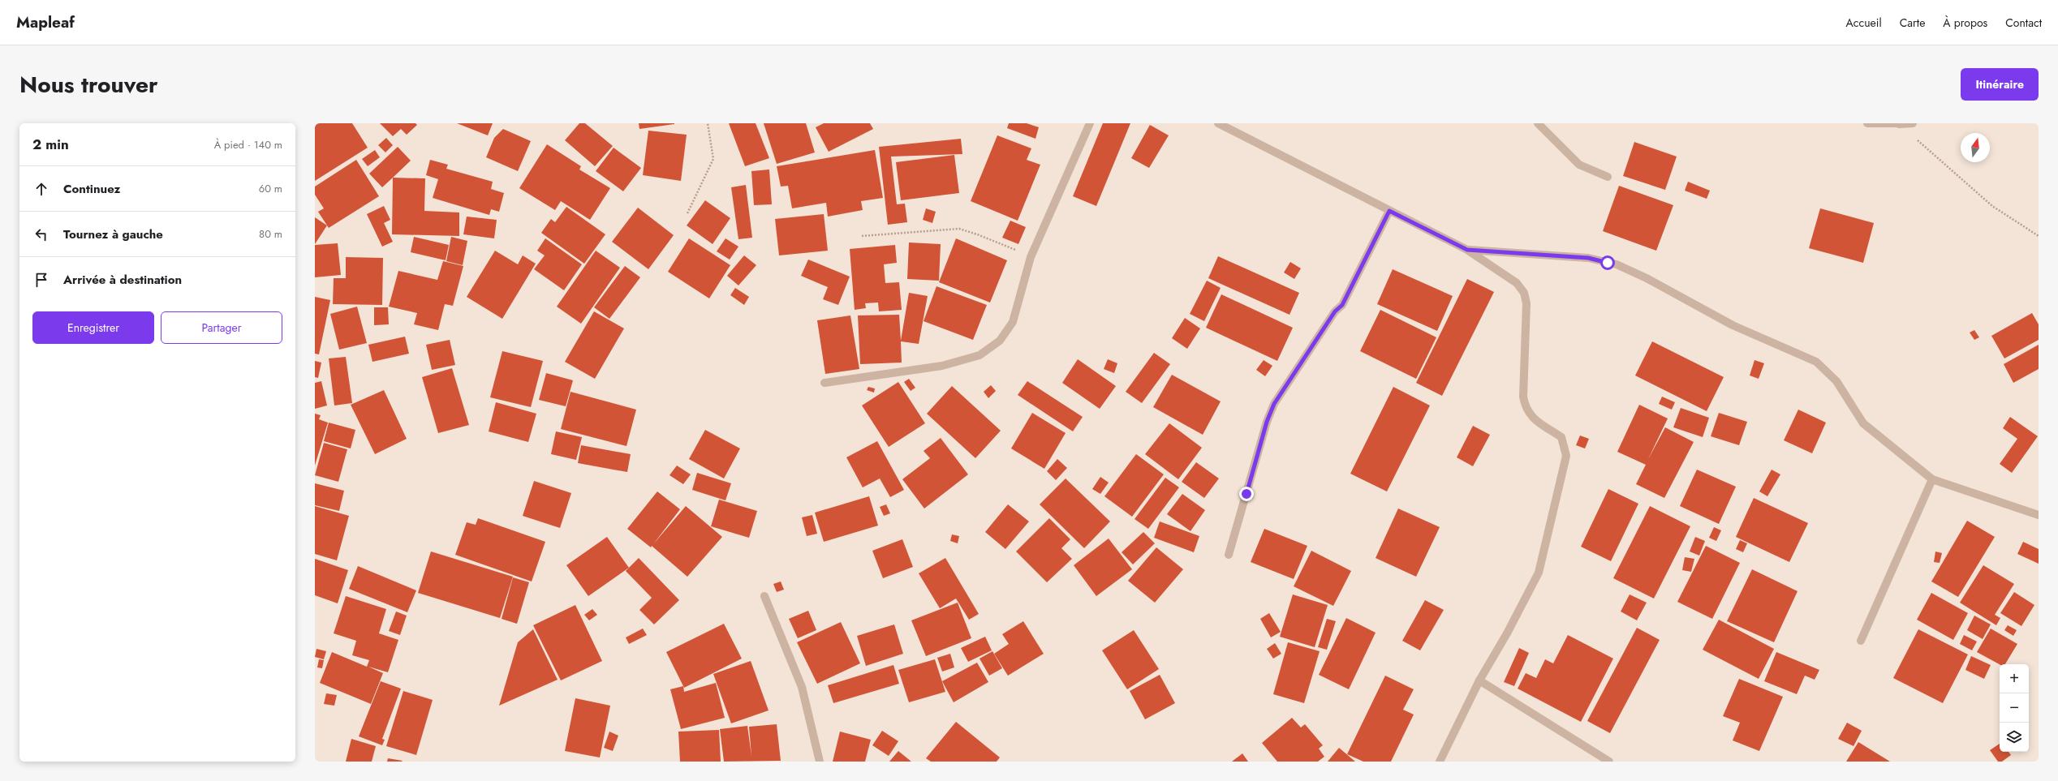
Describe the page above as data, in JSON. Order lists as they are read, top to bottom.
{
  "north": "top",
  "page": {
    "header": "Mapleaf",
    "nav": [
      "Accueil",
      "Carte",
      "À propos",
      "Contact"
    ],
    "title": "Nous trouver",
    "buttons": [
      "Itinéraire",
      ["Enregistrer", "Partager"]
    ],
    "heading": ["2 min", "À pied · 140 m"],
    "list": [
      ["Continuez", "60 m"],
      ["Tournez à gauche", "80 m"],
      "Arrivée à destination"
    ],
    "map_buttons": ["+", "−"]
  }
}
